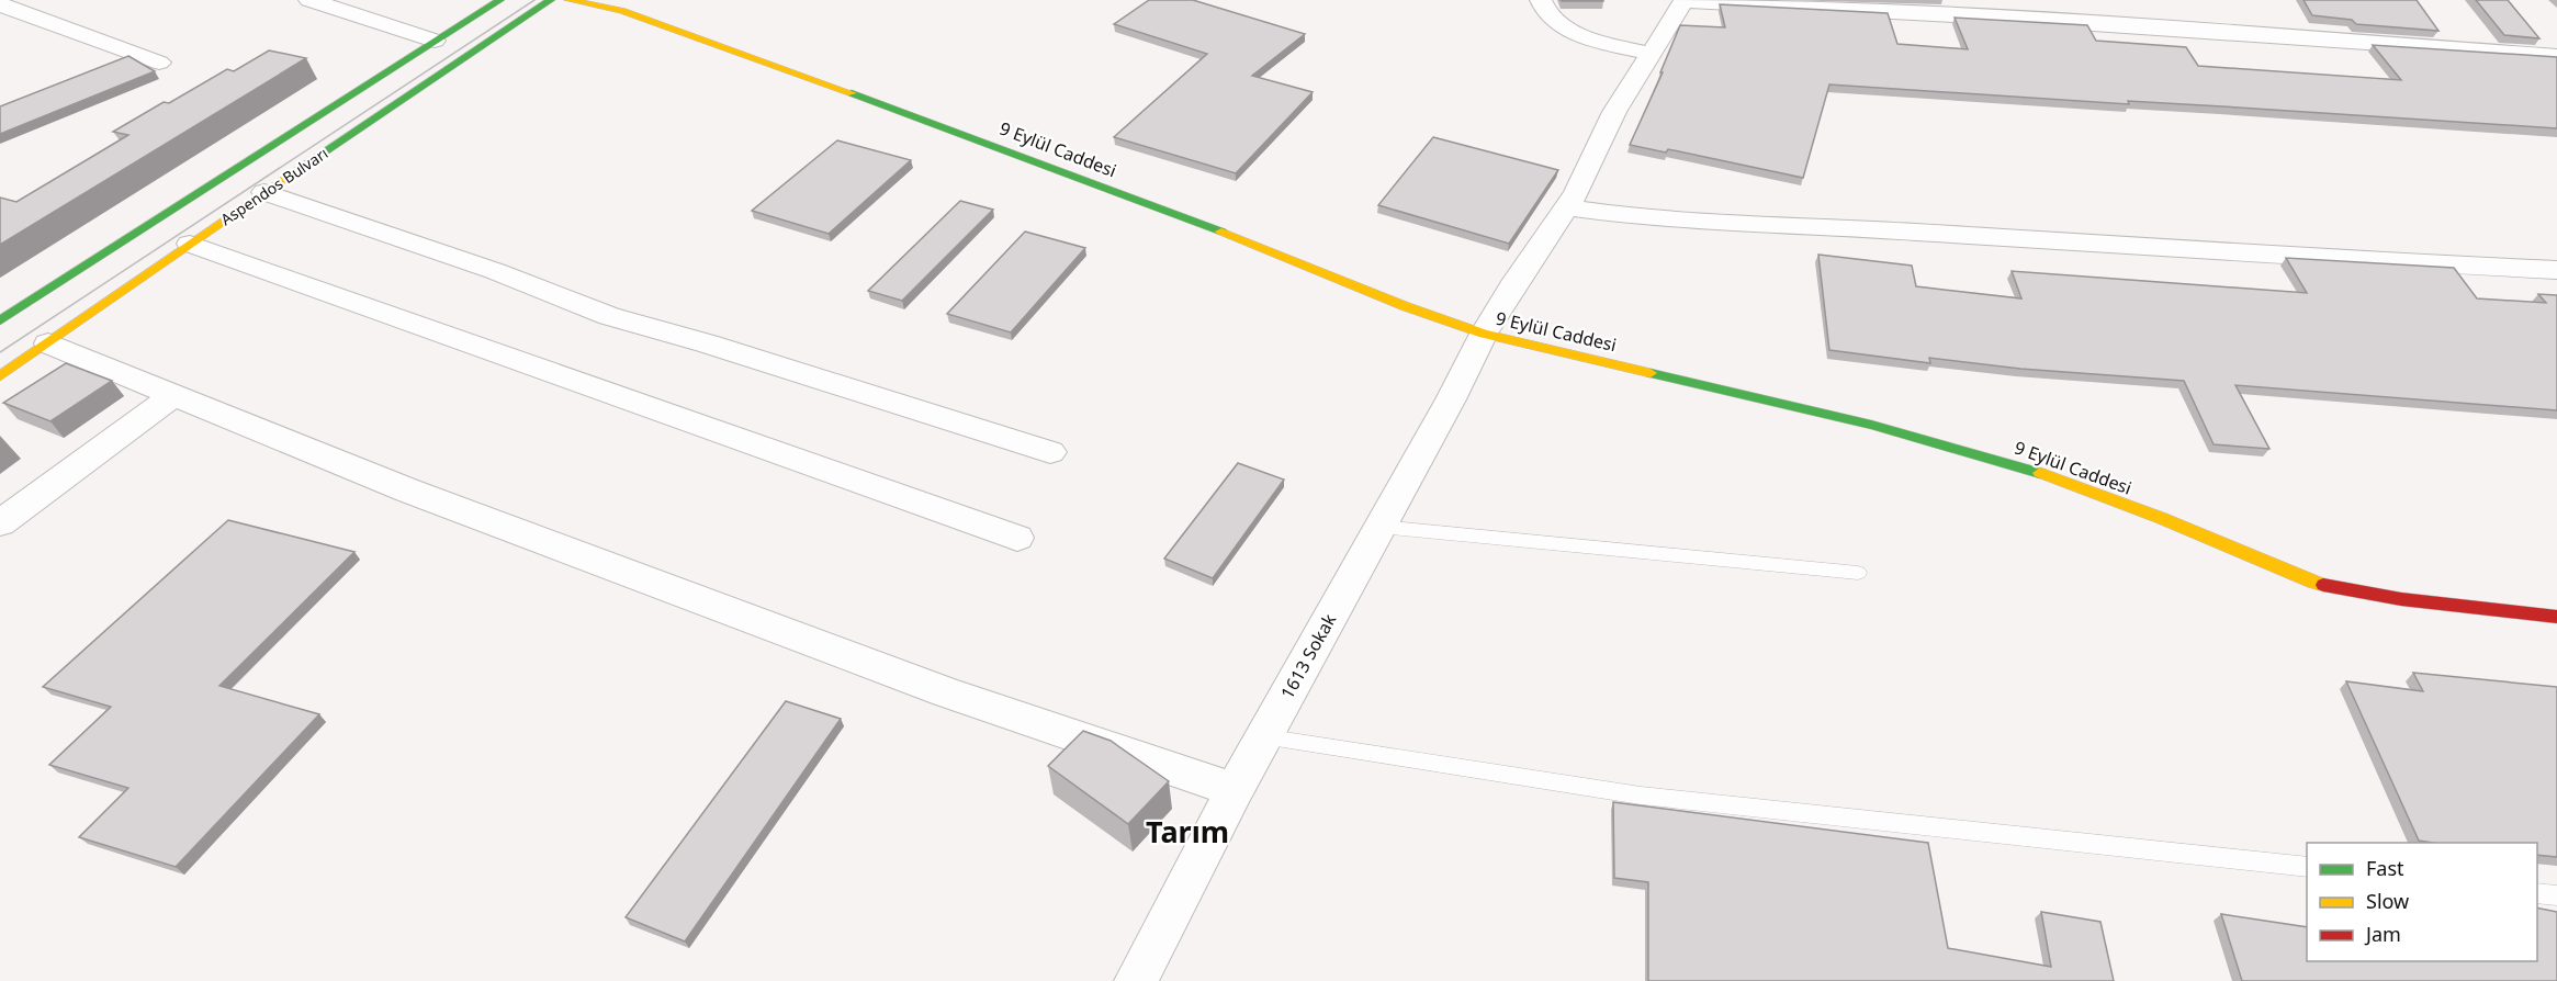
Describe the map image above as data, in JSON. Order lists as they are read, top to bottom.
{
  "streets": {
    "street": ["9 Eylül Caddesi", "Aspendos Bulvarı", "1613 Sokak"]
  },
  "crossings": [
    ["9 Eylül Caddesi", "1613 Sokak"]
  ],
  "districts": ["Tarım"],
  "legend": ["Fast", "Slow", "Jam"]
}
